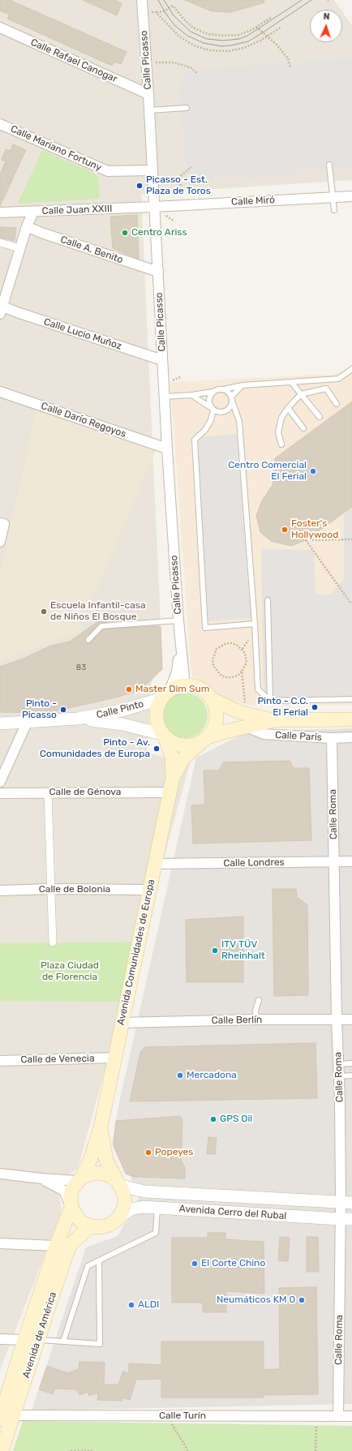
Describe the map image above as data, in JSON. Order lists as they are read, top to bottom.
{
  "streets": {
    "main road": ["Avenida Comunidades de Europa", "Avenida de América"],
    "street": [
      "Calle Picasso",
      "Calle Rafael Canogar",
      "Calle Mariano Fortuny",
      "Calle Miró",
      "Calle Juan XXIII",
      "Calle A. Benito",
      "Calle Lucio Muñoz",
      "Calle Darío Regoyos",
      "Calle Pinto",
      "Calle París",
      "Calle de Génova",
      "Calle Roma",
      "Calle Londres",
      "Calle de Bolonia",
      "Calle Berlín",
      "Calle de Venecia",
      "Avenida Cerro del Rubal",
      "Calle Turín"
    ]
  },
  "crossings": [
    ["Calle Picasso", "Calle Rafael Canogar"],
    ["Calle Picasso", "Calle Mariano Fortuny"],
    ["Calle Picasso", "Calle Miró"],
    ["Calle Picasso", "Calle Juan XXIII"],
    ["Calle Picasso", "Calle A. Benito"],
    ["Calle Picasso", "Calle Lucio Muñoz"],
    ["Calle Picasso", "Calle Darío Regoyos"],
    ["Calle Picasso", "Calle Pinto"],
    ["Calle Picasso", "Avenida Comunidades de Europa"],
    ["Calle Miró", "Calle Juan XXIII"],
    ["Calle Pinto", "Avenida Comunidades de Europa"],
    ["Calle París", "Calle Roma"],
    ["Calle de Génova", "Avenida Comunidades de Europa"],
    ["Calle Roma", "Calle Londres"],
    ["Calle Roma", "Calle Berlín"],
    ["Calle Roma", "Avenida Cerro del Rubal"],
    ["Calle Roma", "Calle Turín"],
    ["Calle Londres", "Avenida Comunidades de Europa"],
    ["Calle de Bolonia", "Avenida Comunidades de Europa"],
    ["Avenida Comunidades de Europa", "Calle Berlín"],
    ["Avenida Comunidades de Europa", "Calle de Venecia"],
    ["Avenida Cerro del Rubal", "Avenida de América"],
    ["Avenida de América", "Calle Turín"]
  ],
  "parks": ["Plaza Ciudad de Florencia"],
  "places": [
    "Picasso - Est. Plaza de Toros",
    "Centro Ariss",
    "Centro Comercial El Ferial",
    "Foster's Hollywood",
    "Escuela Infantil-casa de Niños El Bosque",
    "Master Dim Sum",
    "Pinto - C.C. El Ferial",
    "Pinto - Picasso",
    "Pinto - Av. Comunidades de Europa",
    "ITV TÜV Rheinhalt",
    "Mercadona",
    "GPS Oil",
    "Popeyes",
    "El Corte Chino",
    "Neumáticos KM 0",
    "ALDI"
  ],
  "house_numbers": ["83"],
  "north": "top"
}
